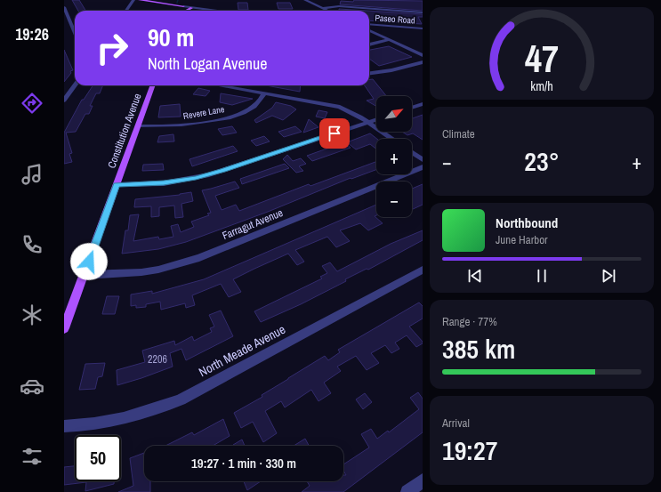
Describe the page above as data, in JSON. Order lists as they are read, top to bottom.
{
  "streets": {
    "main road": ["Constitution Avenue"],
    "street": [
      "Paseo Road",
      "Revere Lane",
      "Farragut Avenue",
      "North Meade Avenue"
    ]
  },
  "crossings": [
    ["Revere Lane", "Constitution Avenue"],
    ["Constitution Avenue", "Farragut Avenue"]
  ],
  "house_numbers": ["2206"],
  "north": "top right",
  "page": {
    "tabs": "19:26",
    "turn": ["90 m", "North Logan Avenue"],
    "map_buttons": ["+", "−"],
    "tile": [
      "Climate",
      ["Range · 77%", "385 km"],
      ["Arrival", "19:27"]
    ],
    "heat": ["−", "23°", "+"],
    "song": ["Northbound", "June Harbor"],
    "limit": "50",
    "trip": "19:27 · 1 min · 330 m",
    "gauge": ["47", "km/h"]
  }
}
